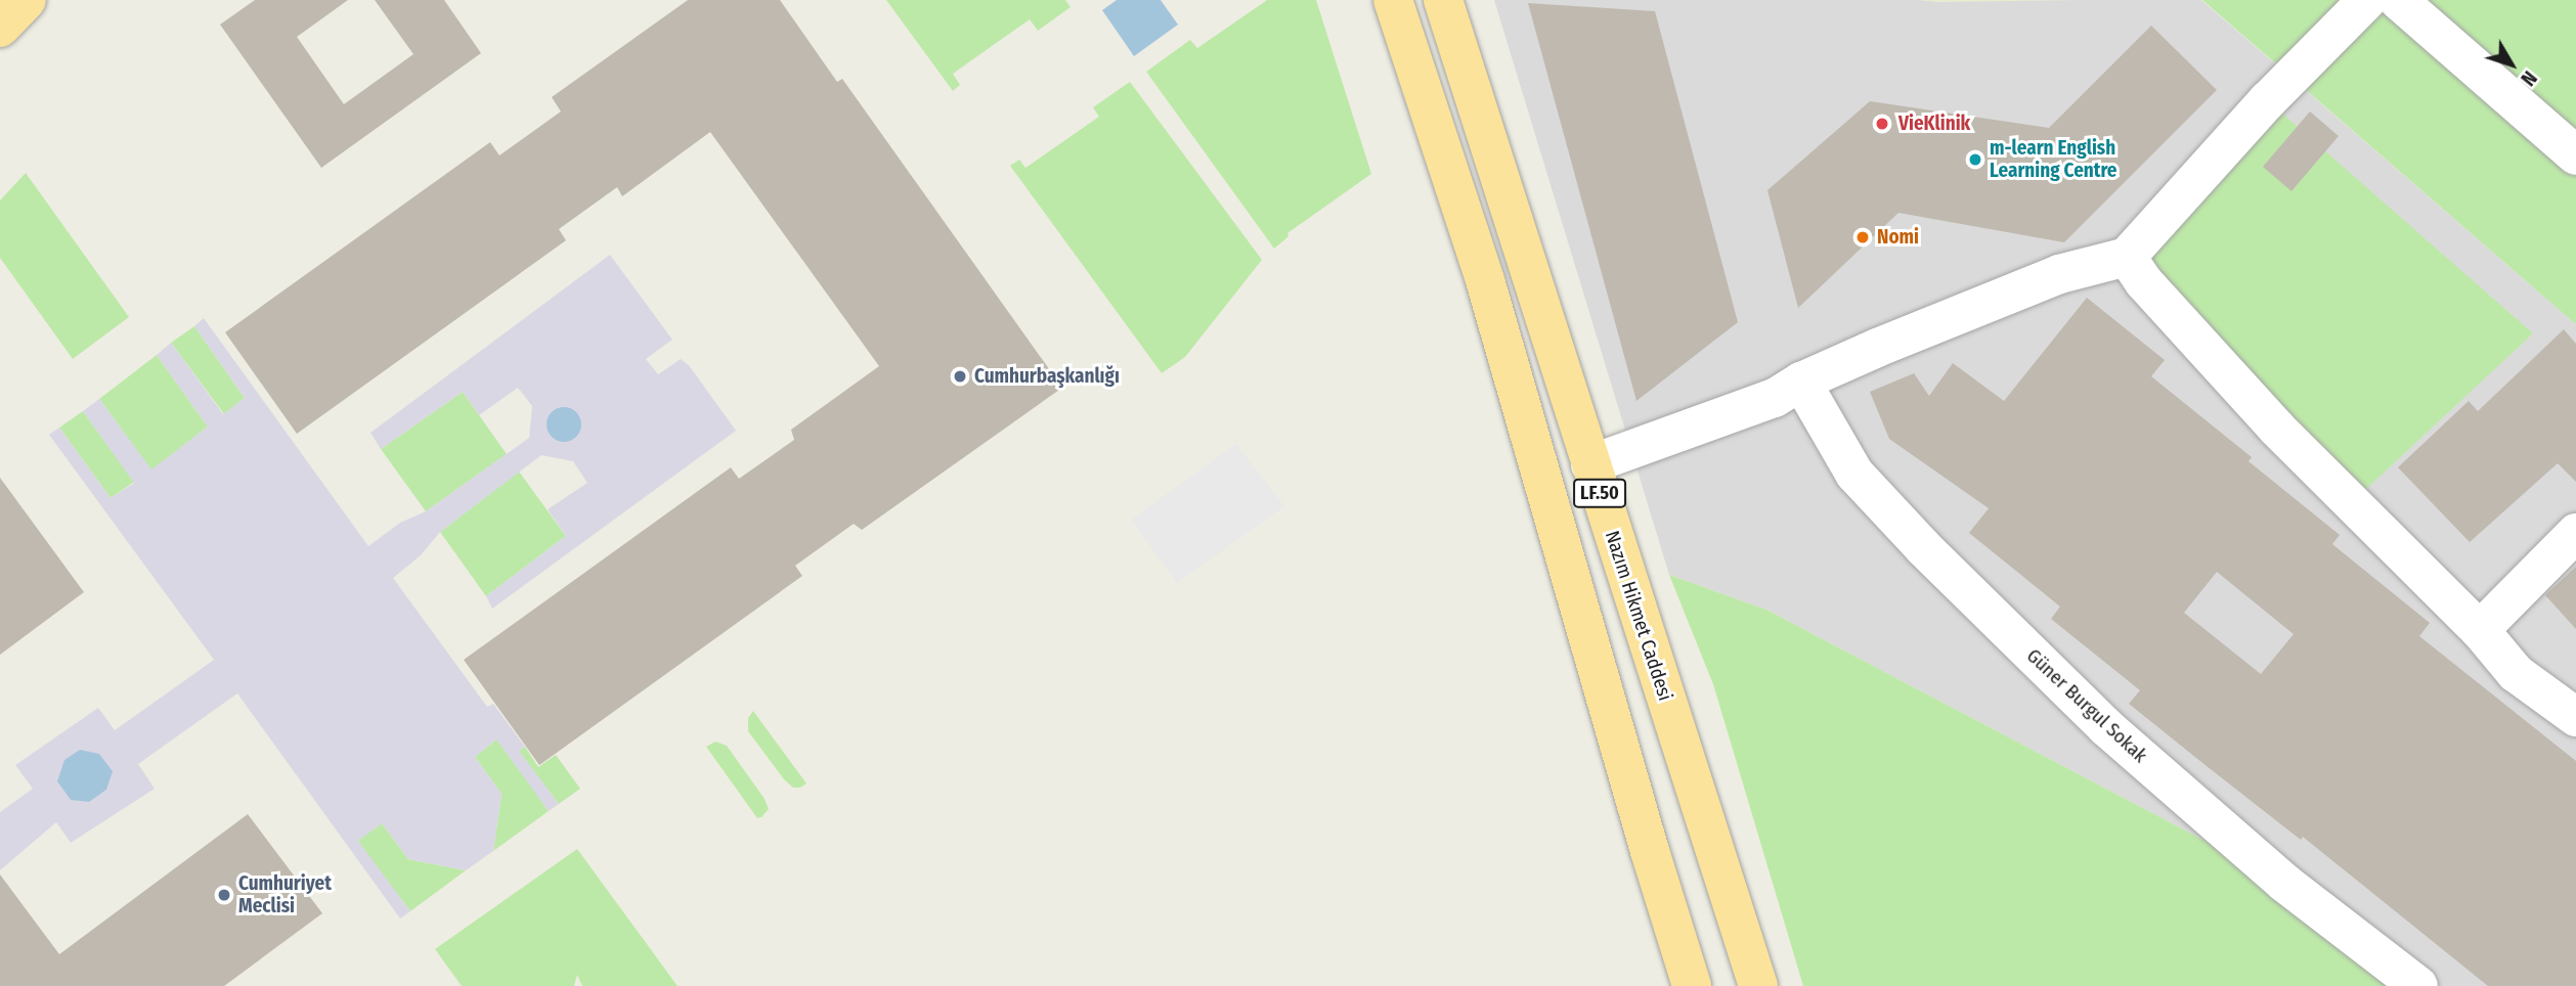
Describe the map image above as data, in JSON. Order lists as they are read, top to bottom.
{
  "streets": {
    "main road": ["LF.50", "Nazım Hikmet Caddesi"],
    "street": ["Güner Burgul Sokak"]
  },
  "places": [
    "VieKlinik",
    "m-learn English Learning Centre",
    "Nomi",
    "Cumhurbaşkanlığı",
    "Cumhuriyet Meclisi"
  ],
  "north": "bottom right"
}
